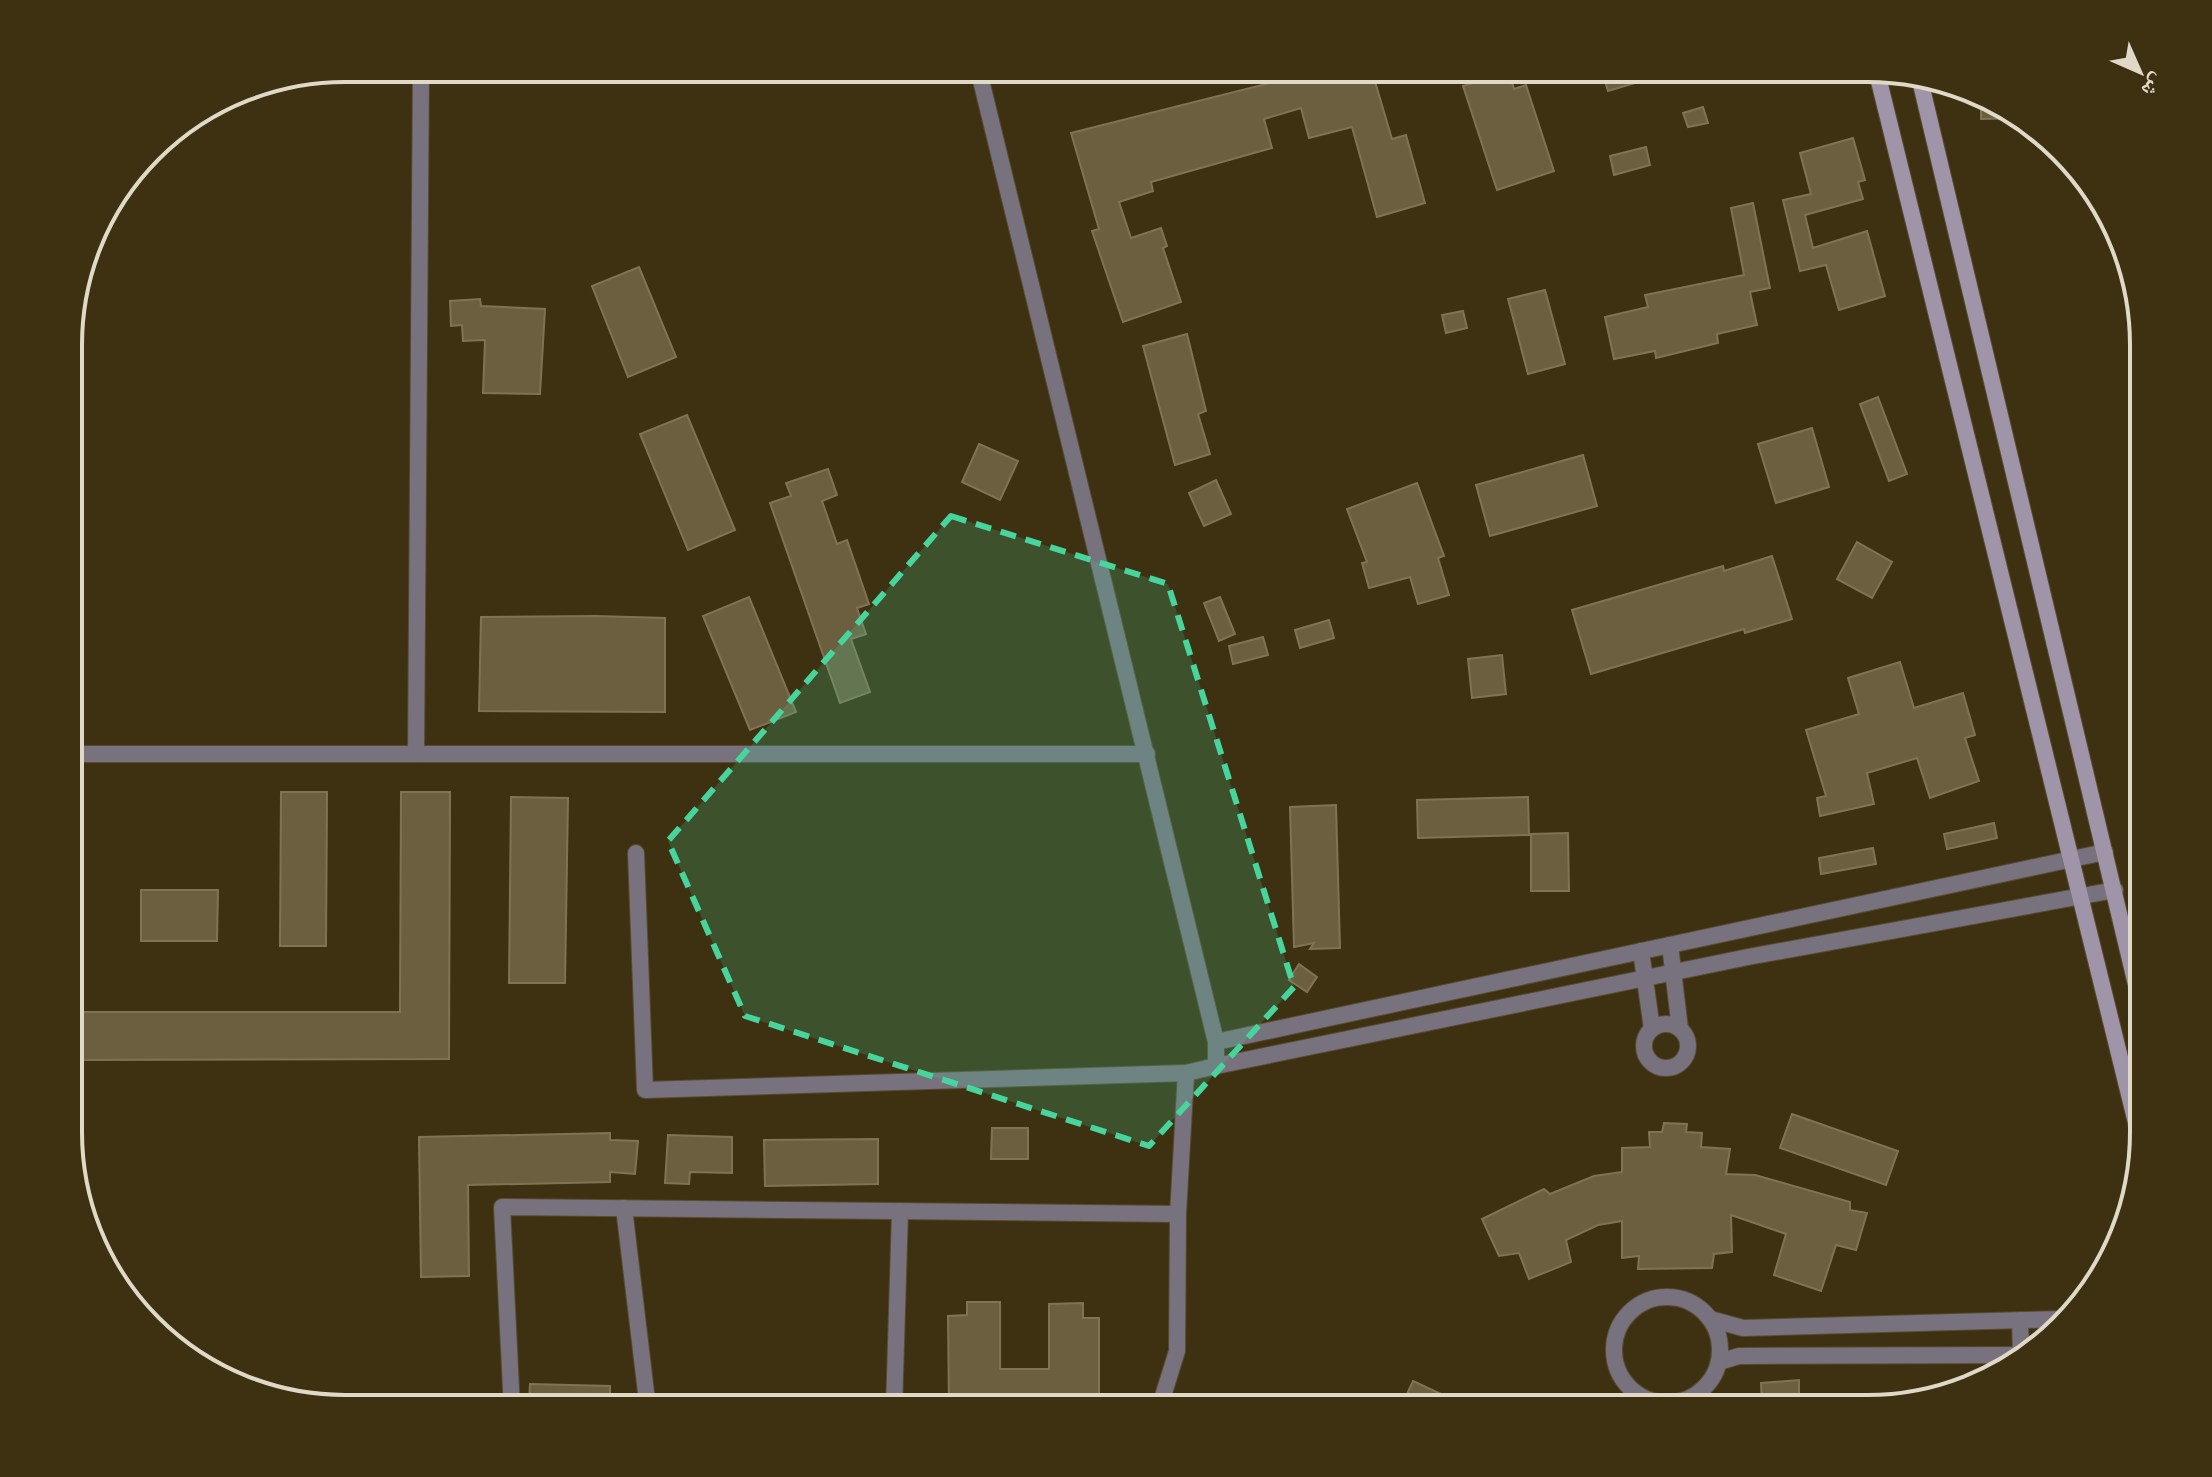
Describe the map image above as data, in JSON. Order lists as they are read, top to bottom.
{
  "north": "bottom right"
}
